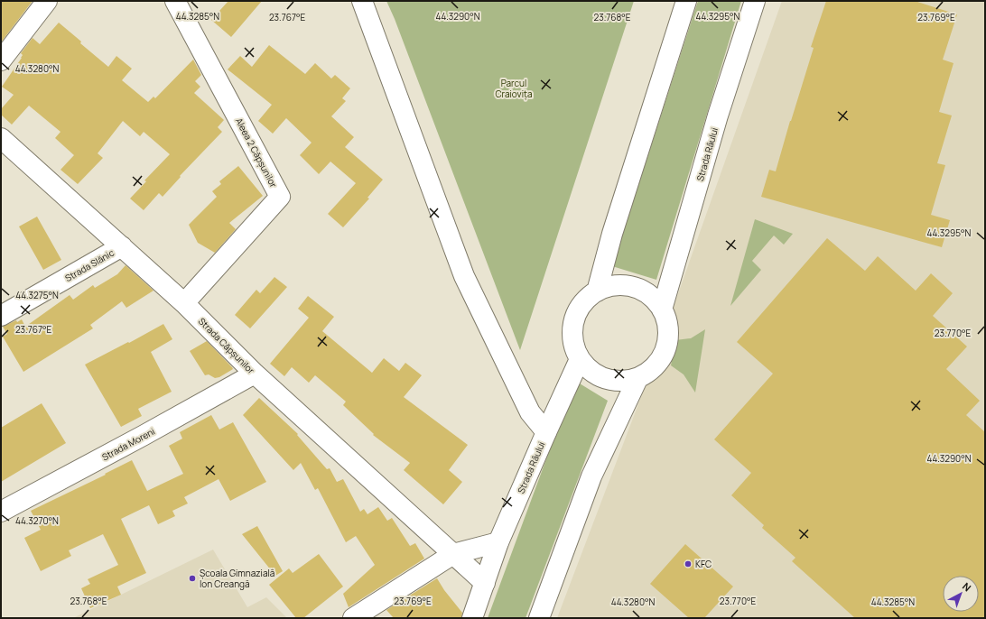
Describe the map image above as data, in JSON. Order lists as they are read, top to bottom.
{
  "streets": {
    "street": [
      "Aleea 2 Căpșunilor",
      "Strada Râului",
      "Strada Slănic",
      "Strada Căpșunilor",
      "Strada Moreni"
    ]
  },
  "crossings": [
    ["Aleea 2 Căpșunilor", "Strada Căpșunilor"],
    ["Strada Râului", "Strada Căpșunilor"],
    ["Strada Slănic", "Strada Căpșunilor"],
    ["Strada Căpșunilor", "Strada Moreni"]
  ],
  "parks": ["Parcul Craiovița"],
  "places": ["KFC", "Școala Gimnazială Ion Creangă"],
  "north": "top right",
  "coordinates": [
    "44.3285°N",
    "44.3290°N",
    "44.3295°N",
    "23.767°E",
    "23.768°E",
    "23.769°E",
    "44.3280°N",
    "44.3275°N",
    "23.770°E",
    "44.3270°N"
  ]
}
